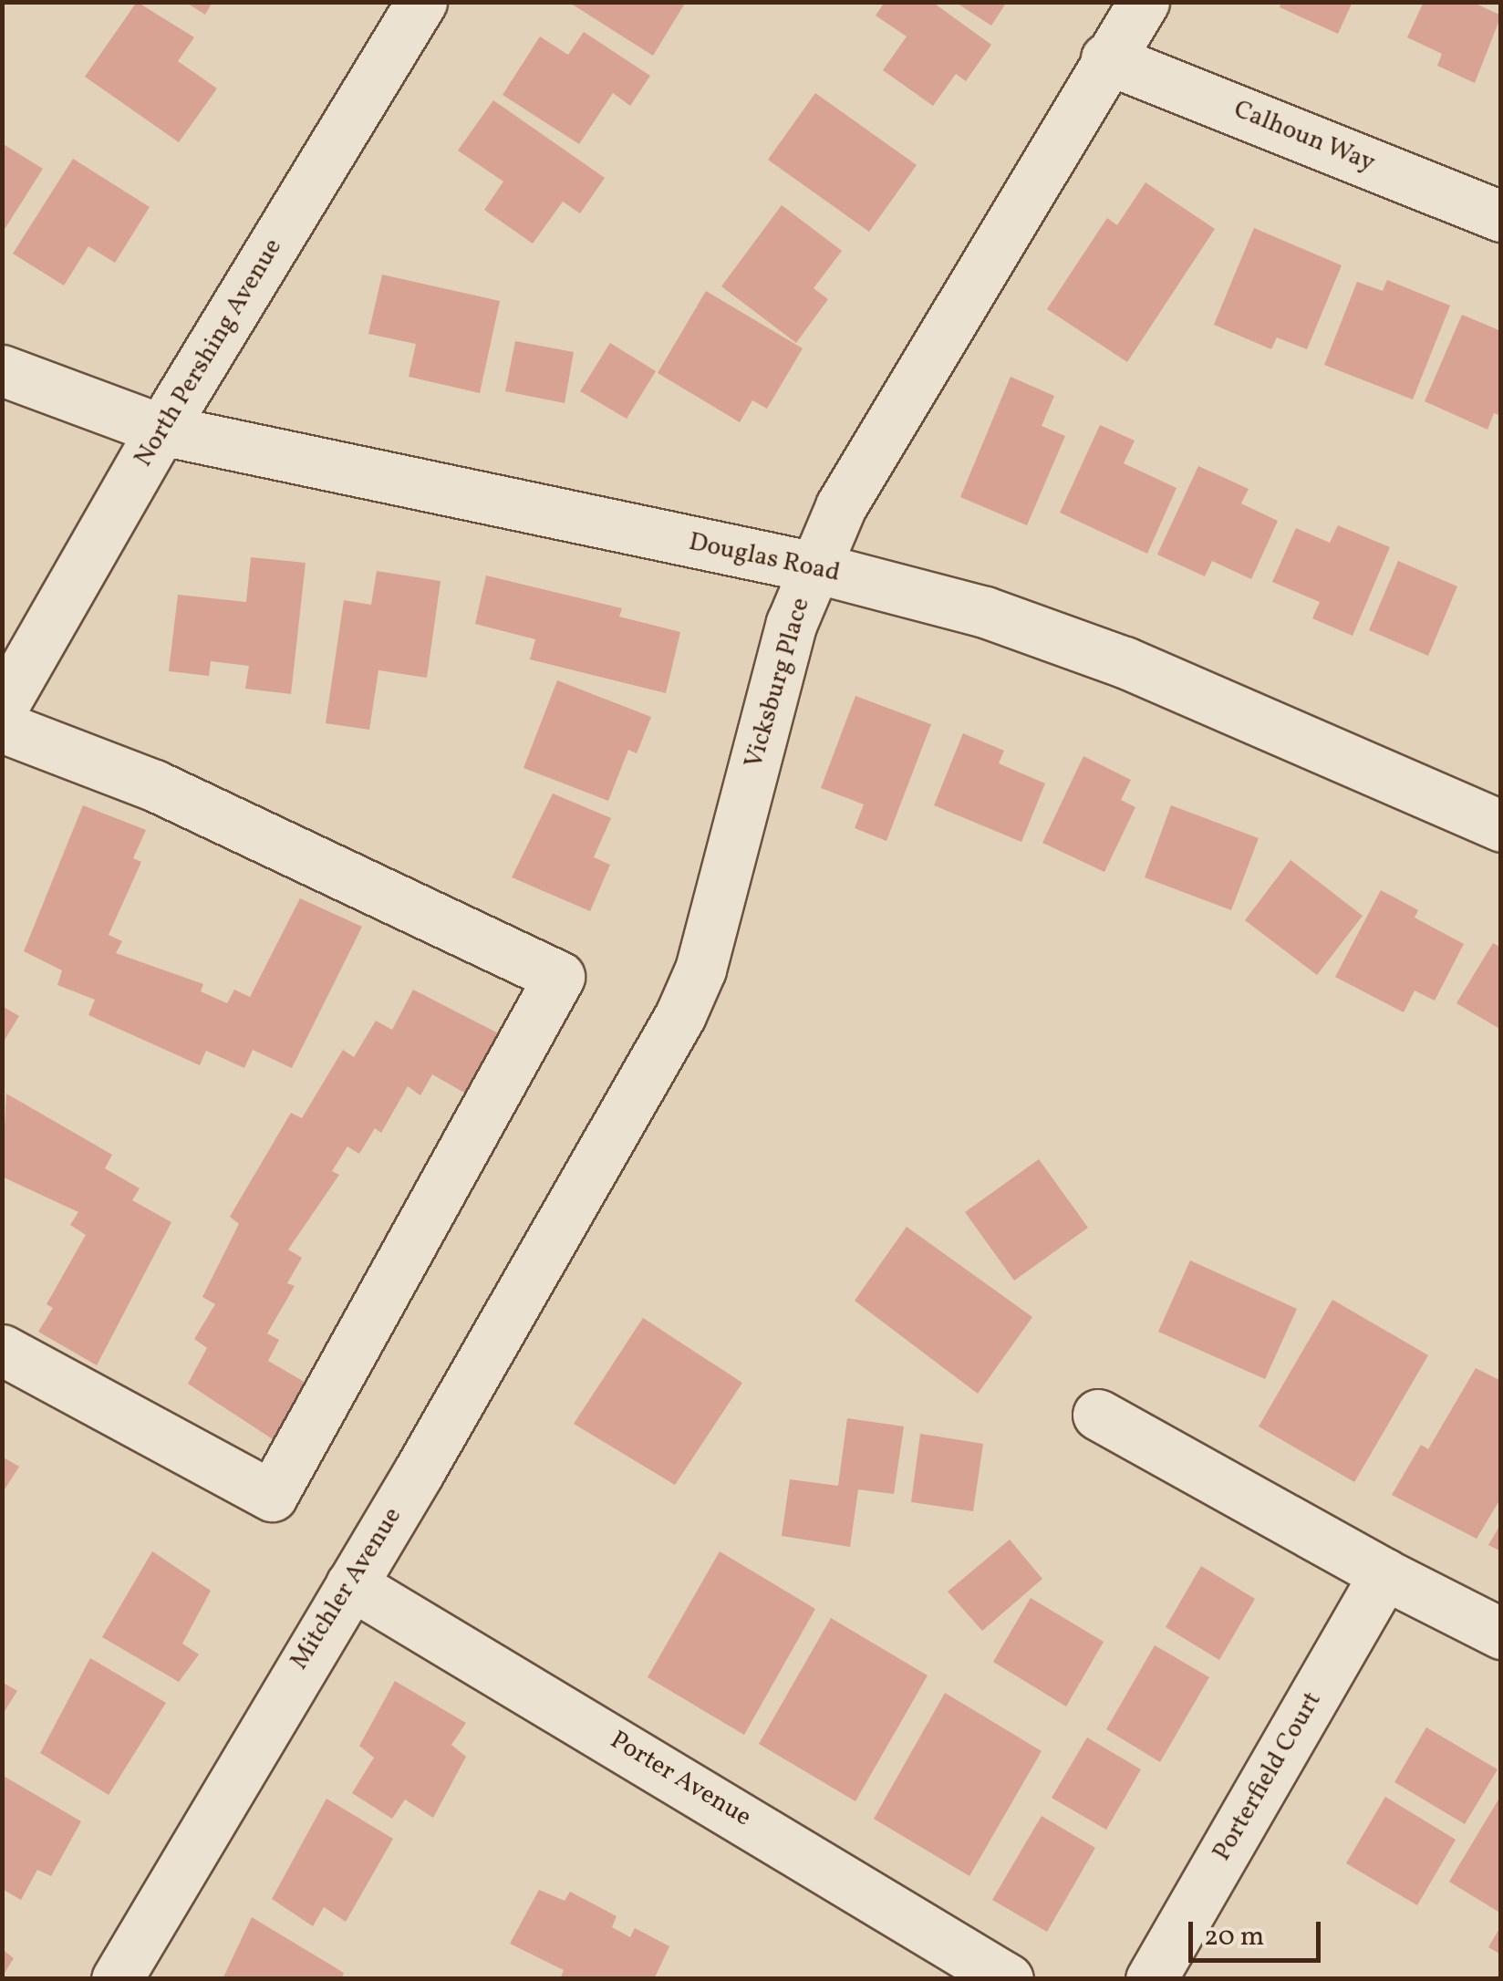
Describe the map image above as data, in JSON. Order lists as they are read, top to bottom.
{
  "streets": {
    "street": [
      "Calhoun Way",
      "North Pershing Avenue",
      "Douglas Road",
      "Vicksburg Place",
      "Mitchler Avenue",
      "Porterfield Court",
      "Porter Avenue"
    ]
  },
  "crossings": [
    ["Calhoun Way", "Vicksburg Place"],
    ["North Pershing Avenue", "Douglas Road"],
    ["Douglas Road", "Vicksburg Place"],
    ["Vicksburg Place", "Mitchler Avenue"],
    ["Mitchler Avenue", "Porter Avenue"]
  ],
  "scale_bar": "20 m"
}
